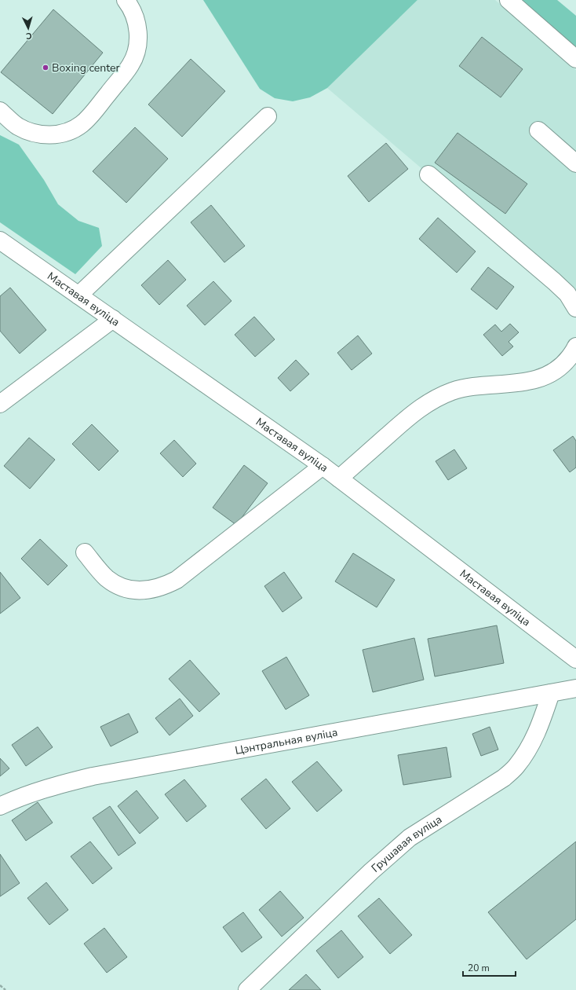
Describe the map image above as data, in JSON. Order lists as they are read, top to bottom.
{
  "streets": {
    "street": ["Маставая вуліца", "Цэнтральная вуліца", "Грушавая вуліца"]
  },
  "crossings": [
    ["Цэнтральная вуліца", "Грушавая вуліца"]
  ],
  "places": ["Boxing center"],
  "scale_bar": "20 m",
  "north": "bottom"
}
